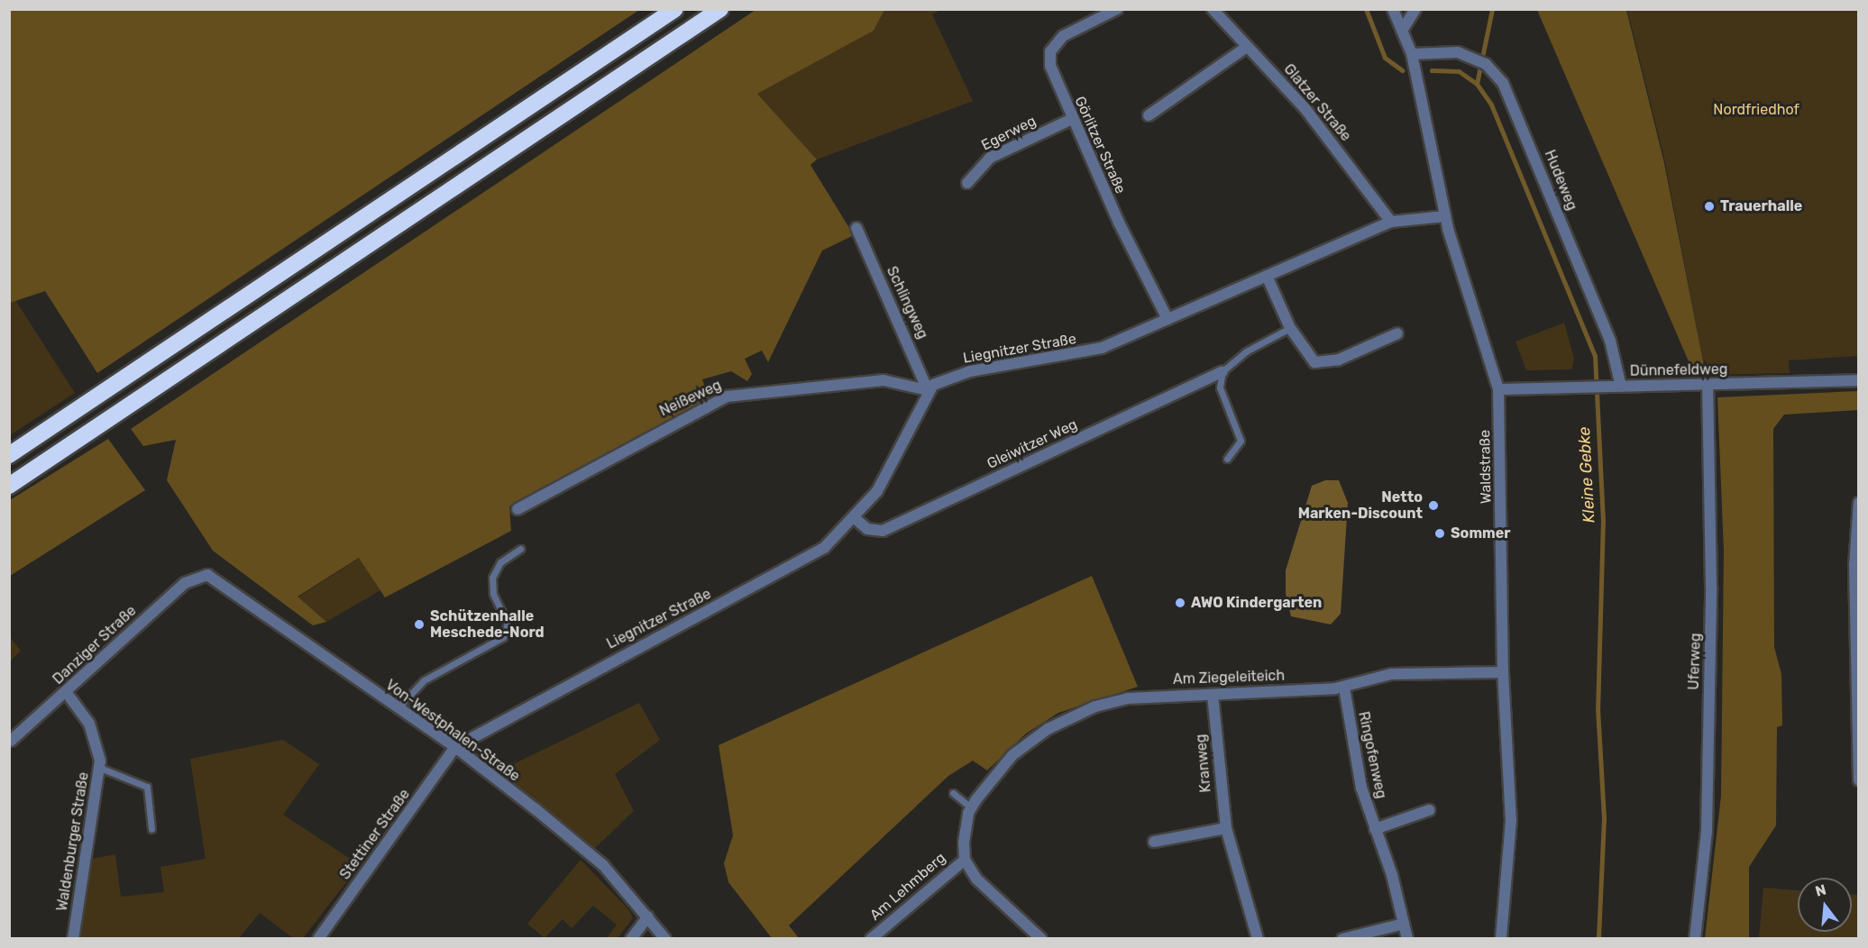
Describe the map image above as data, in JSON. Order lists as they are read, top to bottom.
{
  "streets": {
    "street": [
      "Glatzer Straße",
      "Egerweg",
      "Görlitzer Straße",
      "Hudeweg",
      "Schlingweg",
      "Liegnitzer Straße",
      "Dünnefeldweg",
      "Neißeweg",
      "Gleiwitzer Weg",
      "Waldstraße",
      "Danziger Straße",
      "Uferweg",
      "Am Ziegeleiteich",
      "Von-Westphalen-Straße",
      "Ringofenweg",
      "Kranweg",
      "Stettiner Straße",
      "Waldenburger Straße",
      "Am Lehmberg"
    ]
  },
  "crossings": [
    ["Glatzer Straße", "Liegnitzer Straße"],
    ["Egerweg", "Görlitzer Straße"],
    ["Görlitzer Straße", "Liegnitzer Straße"],
    ["Hudeweg", "Dünnefeldweg"],
    ["Hudeweg", "Waldstraße"],
    ["Schlingweg", "Liegnitzer Straße"],
    ["Schlingweg", "Neißeweg"],
    ["Liegnitzer Straße", "Neißeweg"],
    ["Liegnitzer Straße", "Gleiwitzer Weg"],
    ["Liegnitzer Straße", "Waldstraße"],
    ["Liegnitzer Straße", "Von-Westphalen-Straße"],
    ["Liegnitzer Straße", "Stettiner Straße"],
    ["Dünnefeldweg", "Waldstraße"],
    ["Dünnefeldweg", "Uferweg"],
    ["Waldstraße", "Am Ziegeleiteich"],
    ["Danziger Straße", "Von-Westphalen-Straße"],
    ["Danziger Straße", "Waldenburger Straße"],
    ["Am Ziegeleiteich", "Ringofenweg"],
    ["Am Ziegeleiteich", "Kranweg"],
    ["Von-Westphalen-Straße", "Stettiner Straße"]
  ],
  "water": ["Kleine Gebke"],
  "parks": ["Nordfriedhof"],
  "places": [
    "Trauerhalle",
    "Netto Marken-Discount",
    "Sommer",
    "AWO Kindergarten",
    "Schützenhalle Meschede-Nord"
  ],
  "north": "top"
}
